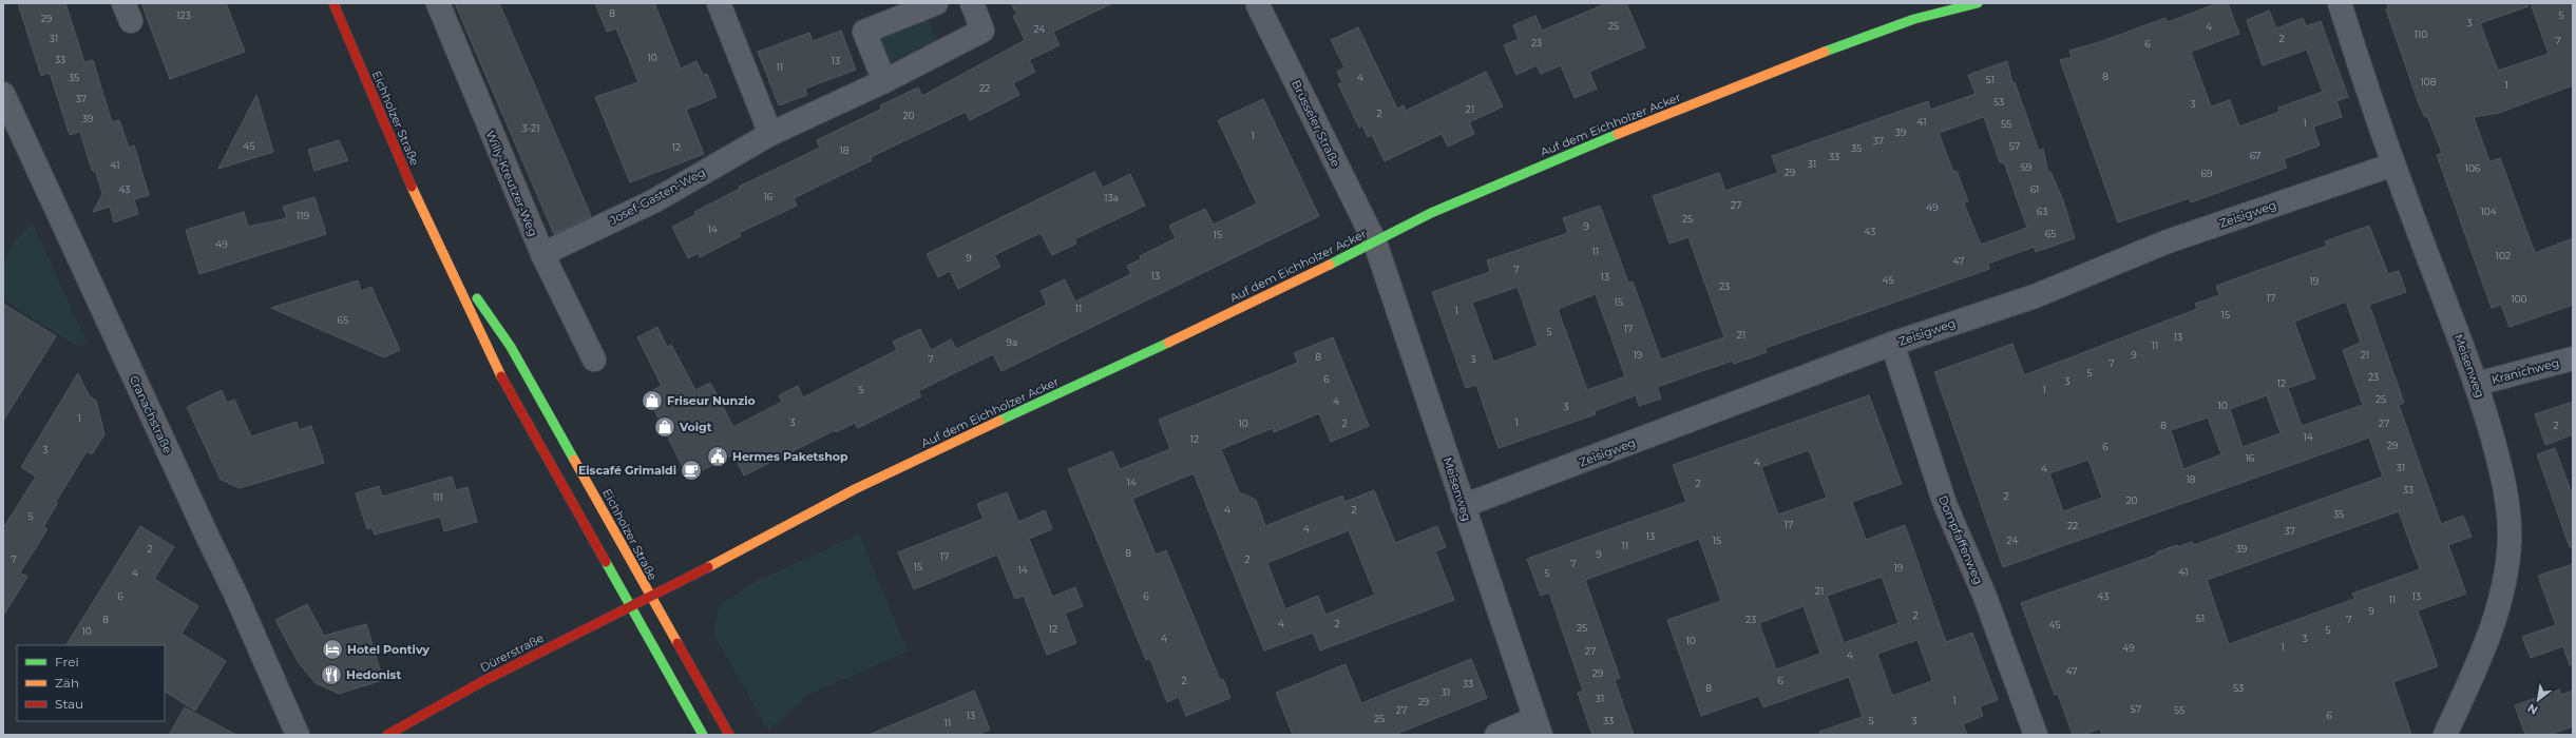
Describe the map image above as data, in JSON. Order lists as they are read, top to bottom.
{
  "streets": {
    "street": [
      "Eichholzer Straße",
      "Brüsseler Straße",
      "Auf dem Eichholzer Acker",
      "Willy-Kreutzer-Weg",
      "Josef-Gasten-Weg",
      "Zeisigweg",
      "Meisenweg",
      "Kranichweg",
      "Cranachstraße",
      "Dompfaffenweg",
      "Dürerstraße"
    ]
  },
  "crossings": [
    ["Eichholzer Straße", "Auf dem Eichholzer Acker"],
    ["Eichholzer Straße", "Dürerstraße"],
    ["Brüsseler Straße", "Auf dem Eichholzer Acker"],
    ["Brüsseler Straße", "Meisenweg"],
    ["Auf dem Eichholzer Acker", "Meisenweg"],
    ["Auf dem Eichholzer Acker", "Dürerstraße"],
    ["Willy-Kreutzer-Weg", "Josef-Gasten-Weg"],
    ["Zeisigweg", "Meisenweg"],
    ["Zeisigweg", "Dompfaffenweg"],
    ["Meisenweg", "Kranichweg"]
  ],
  "places": {
    "shop": ["Friseur Nunzio", "Voigt"],
    "public building": ["Hermes Paketshop"],
    "cafe": ["Eiscafé Grimaldi"],
    "hotel": ["Hotel Pontivy"],
    "restaurant": ["Hedonist"]
  },
  "house_numbers": [
    "8",
    "123",
    "5",
    "29",
    "3",
    "25",
    "4",
    "24",
    "110",
    "31",
    "2",
    "7",
    "23",
    "6",
    "10",
    "33",
    "13",
    "11",
    "8",
    "35",
    "4",
    "51",
    "108",
    "1",
    "22",
    "37",
    "53",
    "3",
    "21",
    "2",
    "20",
    "39",
    "41",
    "1",
    "55",
    "3-21",
    "39",
    "1",
    "37",
    "45",
    "57",
    "12",
    "35",
    "18",
    "67",
    "33",
    "31",
    "41",
    "59",
    "106",
    "29",
    "69",
    "43",
    "61",
    "16",
    "13a",
    "27",
    "49",
    "63",
    "104",
    "119",
    "25",
    "9",
    "14",
    "43",
    "65",
    "15",
    "49",
    "11",
    "102",
    "9",
    "47",
    "7",
    "13",
    "13",
    "45",
    "19",
    "23",
    "17",
    "100",
    "15",
    "11",
    "1",
    "15",
    "65",
    "17",
    "5",
    "21",
    "13",
    "9a",
    "11",
    "19",
    "9",
    "21",
    "8",
    "7",
    "3",
    "7",
    "5",
    "23",
    "6",
    "3",
    "12",
    "5",
    "1",
    "25",
    "4",
    "10",
    "3",
    "1",
    "3",
    "1",
    "10",
    "2",
    "27",
    "8",
    "2",
    "14",
    "12",
    "29",
    "6",
    "3",
    "16",
    "4",
    "31",
    "4",
    "18",
    "14",
    "2",
    "33",
    "2",
    "111",
    "20",
    "4",
    "2",
    "35",
    "5",
    "17",
    "22",
    "4",
    "37",
    "13",
    "15",
    "24",
    "11",
    "2",
    "39",
    "8",
    "9",
    "17",
    "7",
    "2",
    "7",
    "15",
    "19",
    "14",
    "41",
    "4",
    "5",
    "21",
    "6",
    "6",
    "43",
    "13",
    "11",
    "9",
    "2",
    "51",
    "8",
    "23",
    "7",
    "4",
    "2",
    "45",
    "25",
    "12",
    "5",
    "10",
    "4",
    "3",
    "10",
    "1",
    "49",
    "27",
    "4",
    "47",
    "29",
    "2",
    "6",
    "33",
    "8",
    "53",
    "31",
    "31",
    "1",
    "29",
    "57",
    "27",
    "55",
    "13",
    "6",
    "25",
    "33",
    "5",
    "3",
    "11"
  ],
  "legend": ["Frei", "Zäh", "Stau"],
  "north": "bottom left"
}
